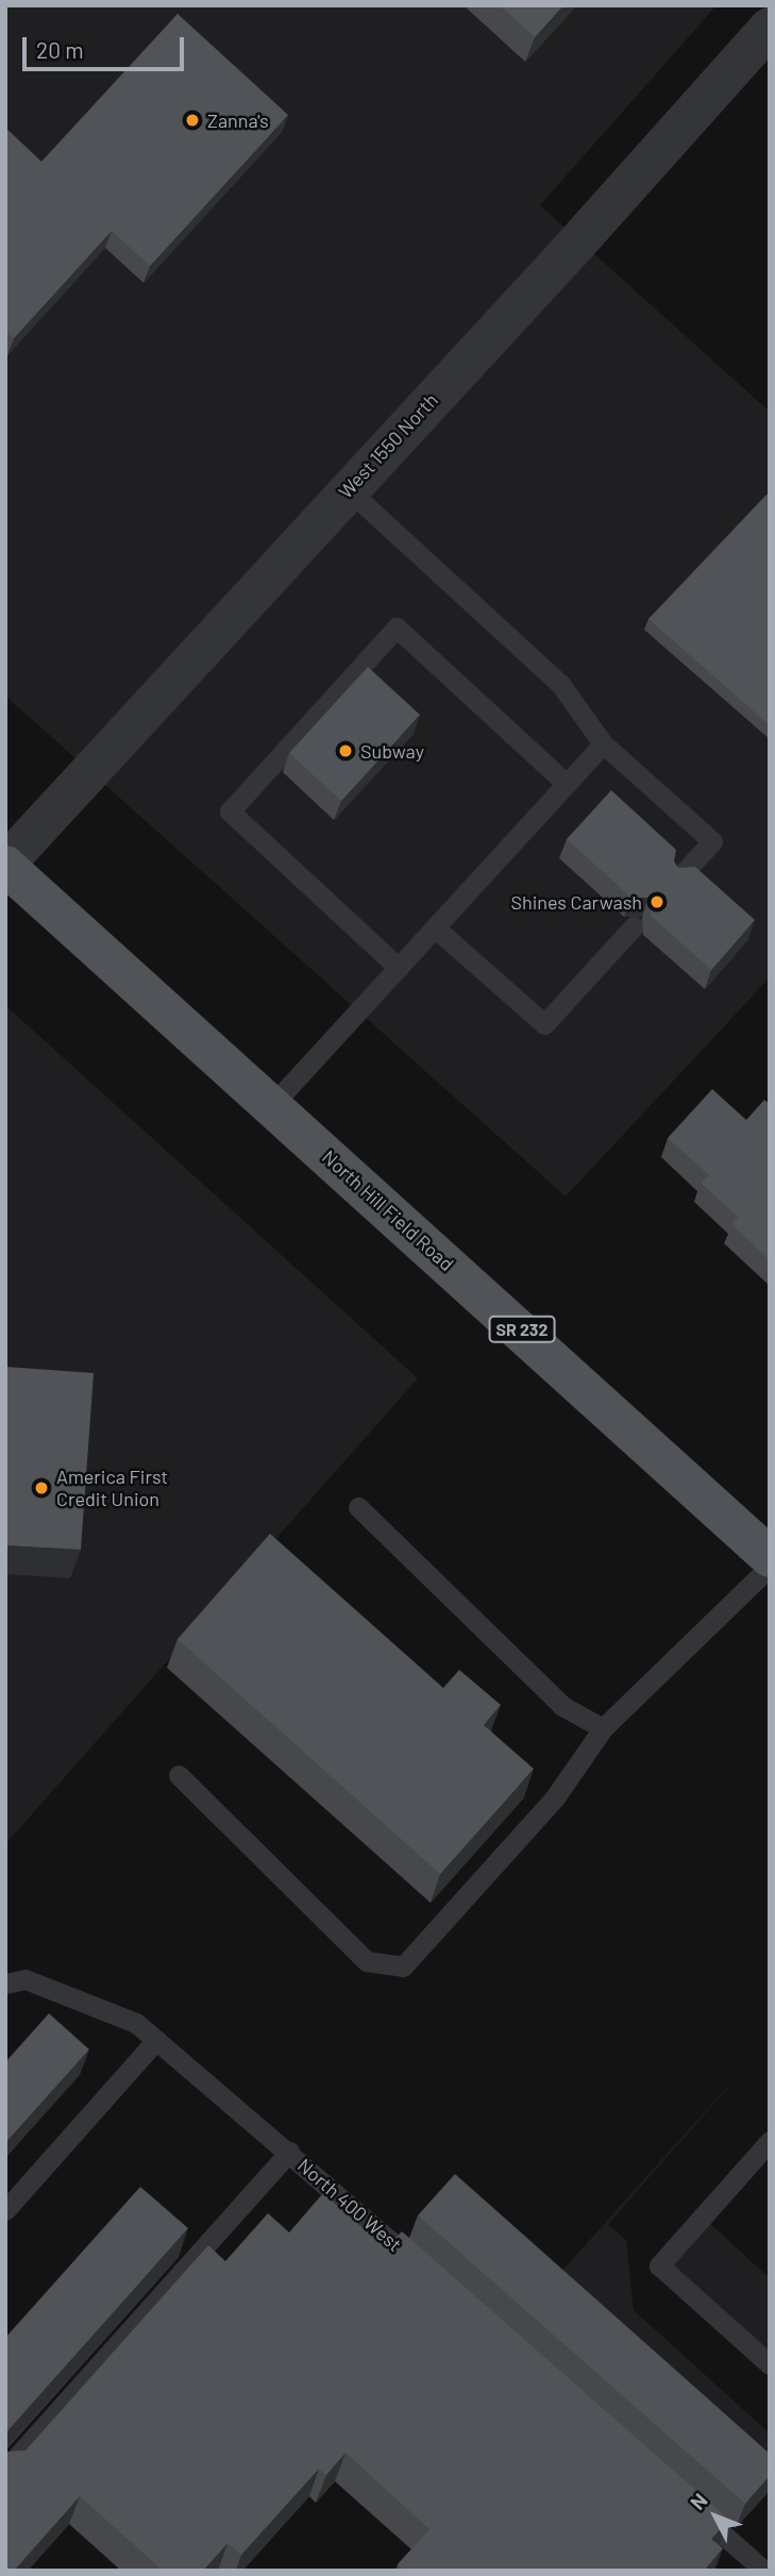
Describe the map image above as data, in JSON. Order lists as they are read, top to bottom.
{
  "streets": {
    "main road": ["North Hill Field Road", "SR 232"],
    "street": ["West 1550 North"],
    "lane": ["North 400 West"]
  },
  "crossings": [
    ["West 1550 North", "North Hill Field Road"]
  ],
  "places": [
    "Zanna's",
    "Subway",
    "Shines Carwash",
    "America First Credit Union"
  ],
  "scale_bar": "20 m",
  "north": "top left"
}
